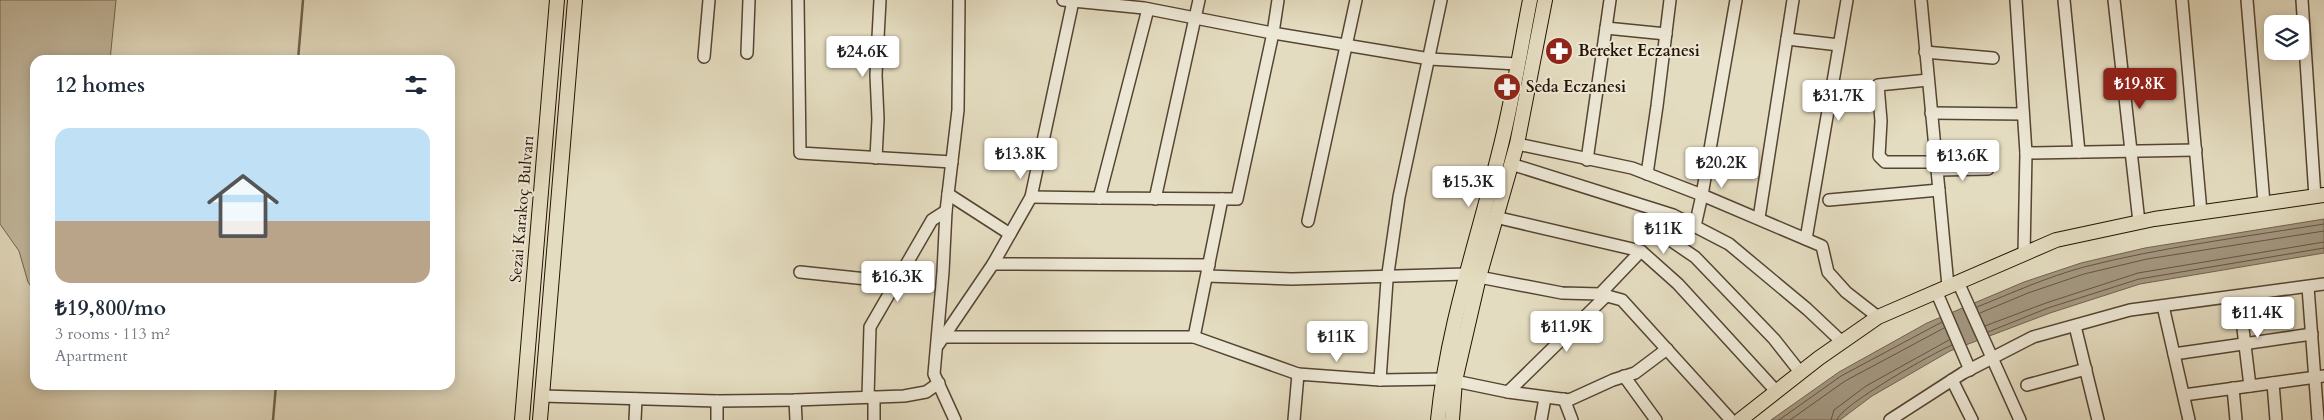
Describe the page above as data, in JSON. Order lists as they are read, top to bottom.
{
  "streets": {
    "main road": ["Sezai Karakoç Bulvarı"]
  },
  "places": {
    "pharmacy": ["Bereket Eczanesi", "Seda Eczanesi"]
  },
  "page": {
    "price": [
      "₺24.6K",
      "₺19.8K",
      "₺31.7K",
      "₺13.8K",
      "₺13.6K",
      "₺20.2K",
      "₺15.3K",
      "₺11K",
      "₺16.3K",
      "₺11.4K",
      "₺11.9K",
      "₺11K"
    ],
    "heading": "12 homes",
    "list": [
      {
        "name": "₺19,800/mo",
        "note": "3 rooms · 113 m² · Apartment"
      }
    ]
  }
}
